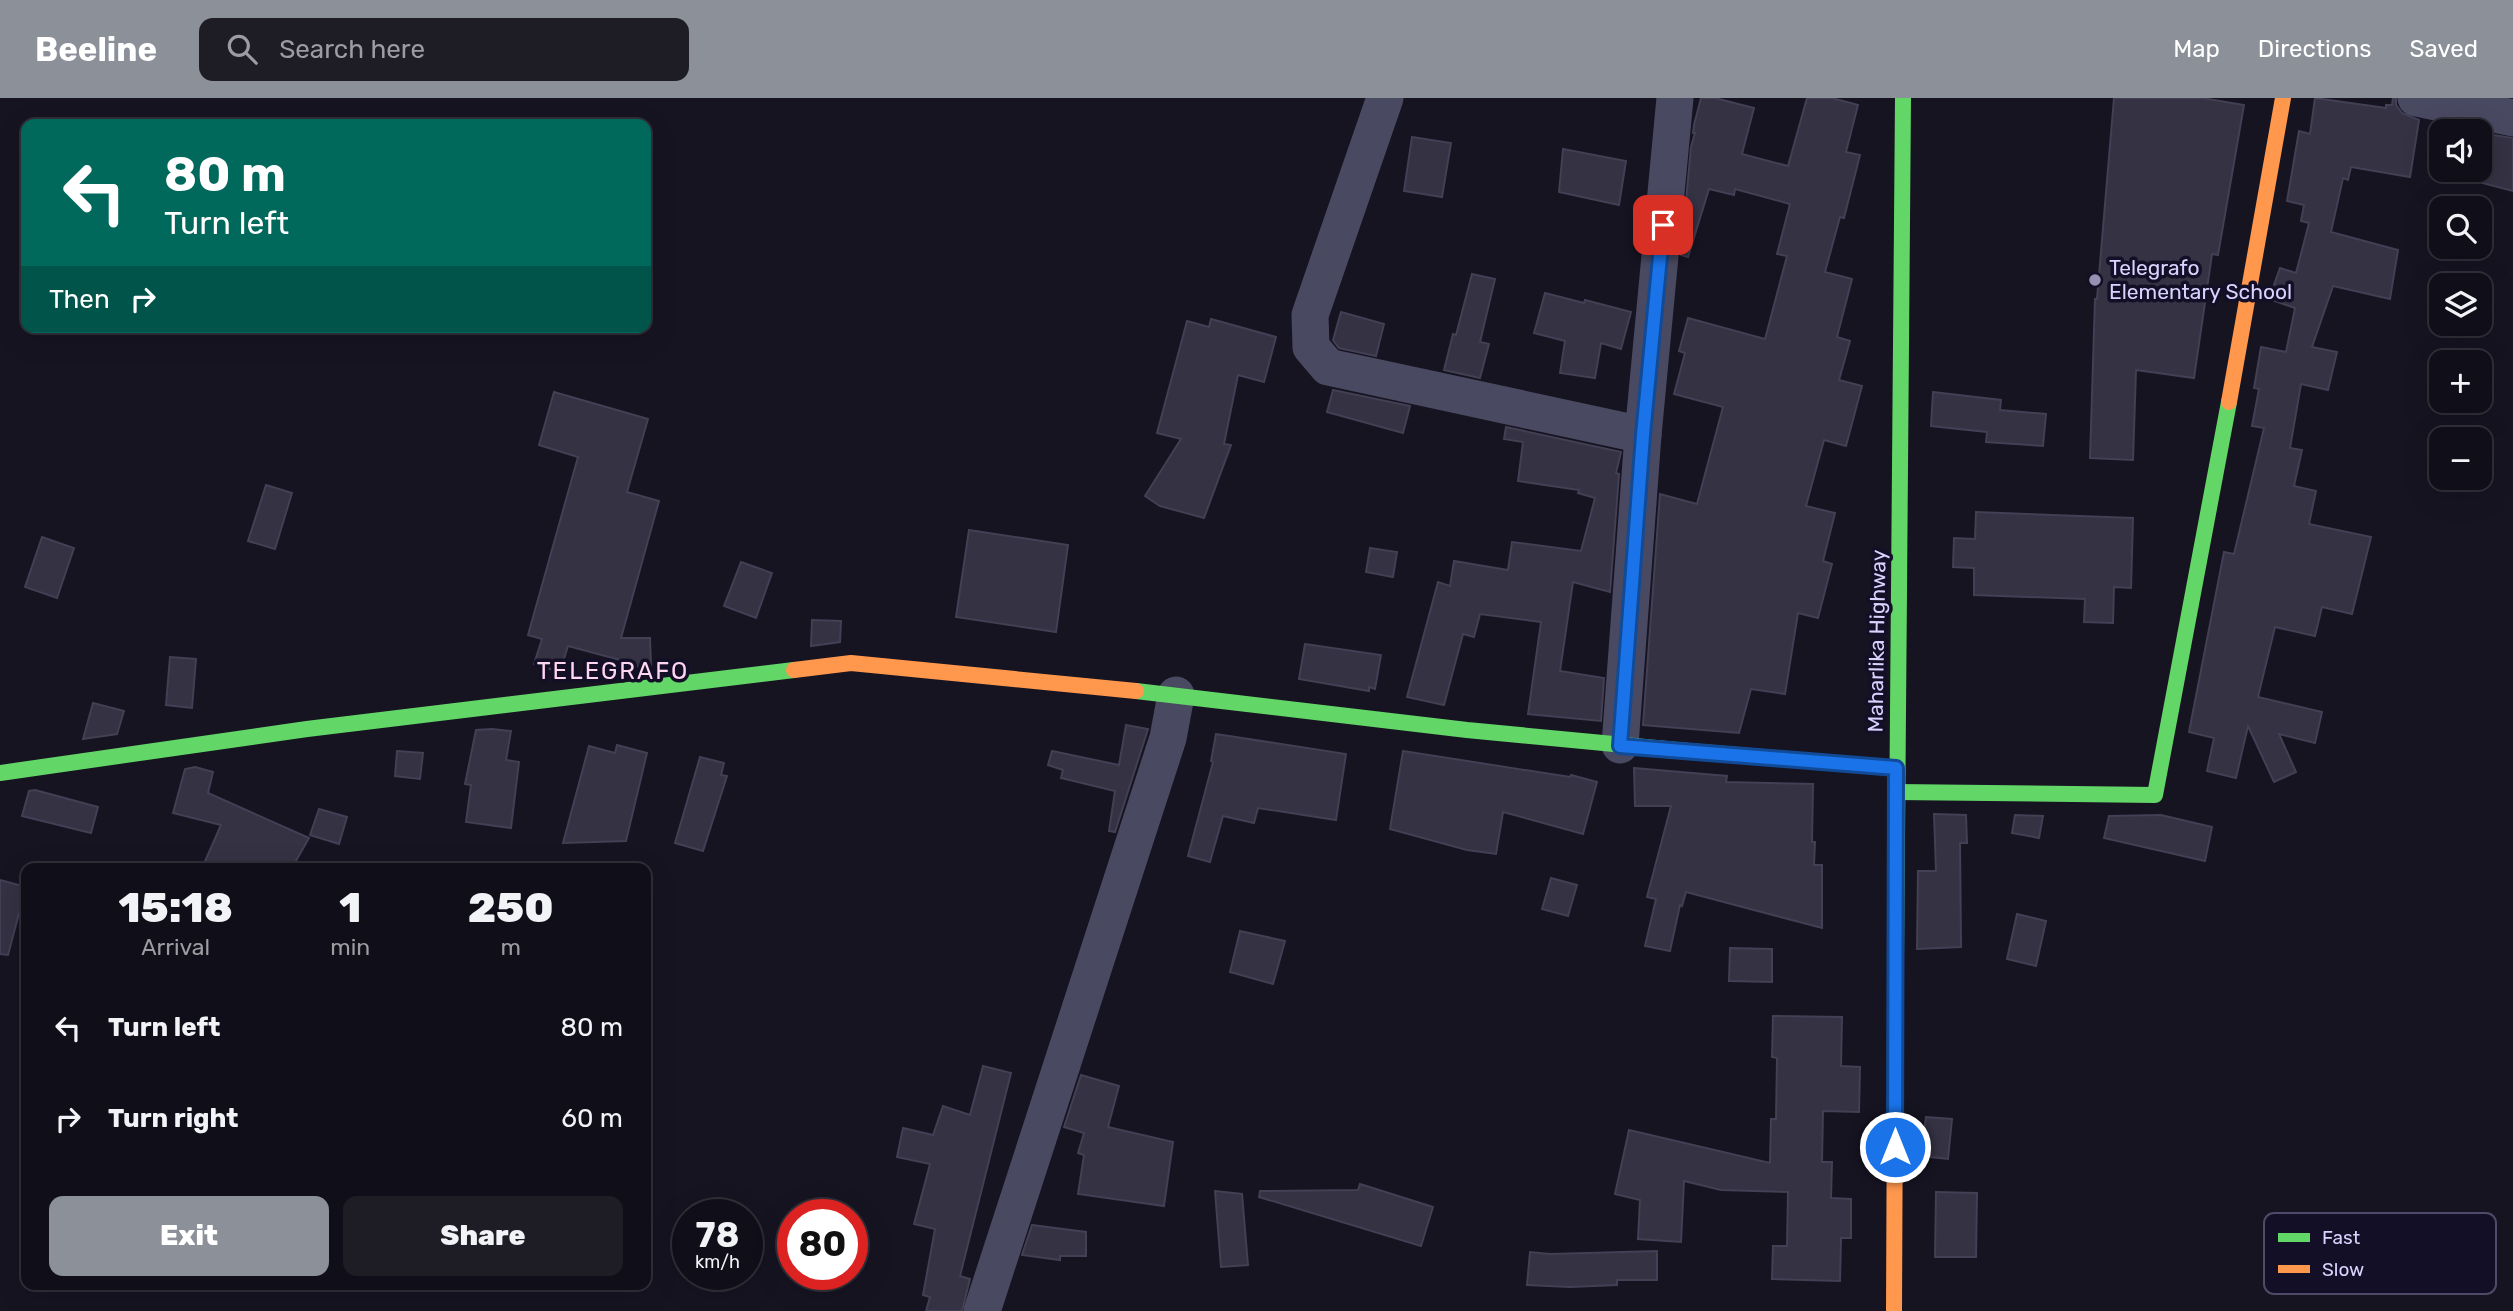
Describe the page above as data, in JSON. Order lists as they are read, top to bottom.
{
  "streets": {
    "main road": ["Maharlika Highway"]
  },
  "districts": ["TELEGRAFO"],
  "places": ["Telegrafo Elementary School"],
  "legend": ["Fast", "Slow"],
  "page": {
    "header": "Beeline",
    "search": "Search here",
    "nav": ["Map", "Directions", "Saved"],
    "map_buttons": ["+", "−"],
    "turn": ["80 m", "Turn left"],
    "then": "Then",
    "eta": [
      "15:18",
      "Arrival",
      "1",
      "min",
      "250",
      "m"
    ],
    "list": [
      {
        "name": "Turn left",
        "value": "80 m"
      },
      {
        "name": "Turn right",
        "value": "60 m"
      }
    ],
    "buttons": ["Exit", "Share"],
    "speed": "78 km/h",
    "limit": "80"
  }
}
